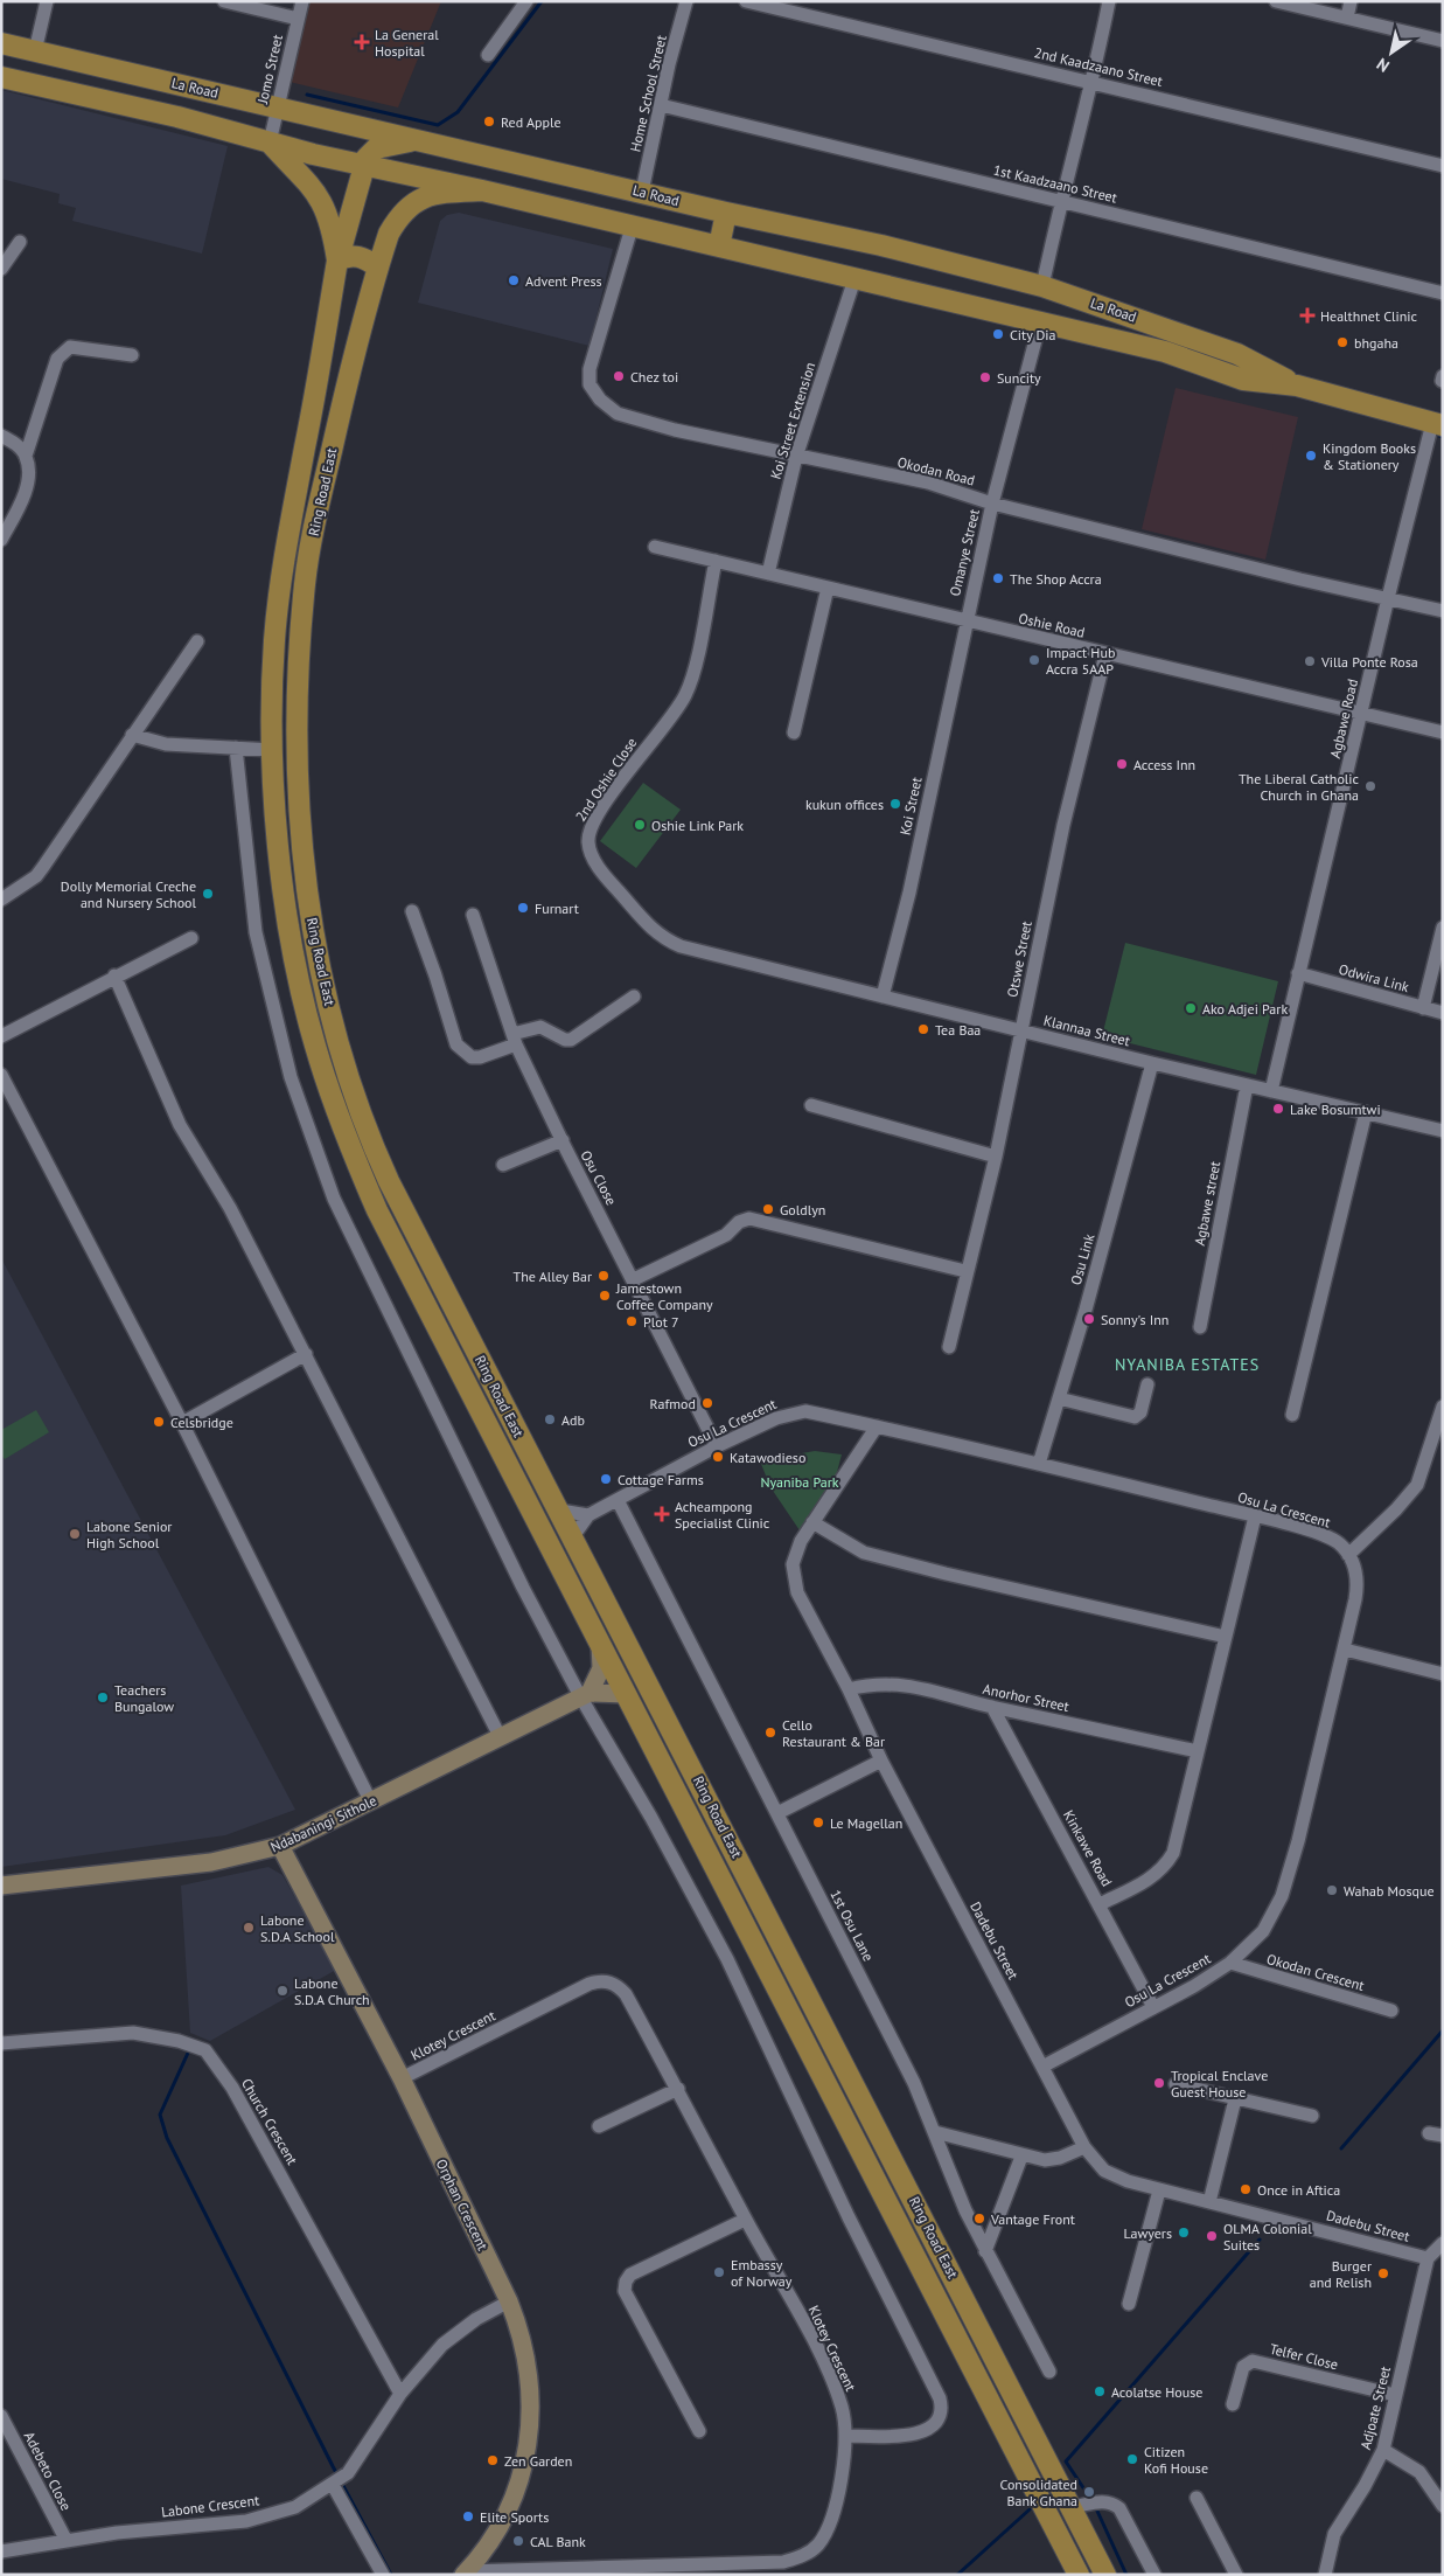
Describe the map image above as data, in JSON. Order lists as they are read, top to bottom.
{
  "streets": {
    "main road": ["La Road", "Ring Road East"],
    "street": [
      "2nd Kaadzaano Street",
      "Jomo Street",
      "Home School Street",
      "1st Kaadzaano Street",
      "Koi Street Extension",
      "Okodan Road",
      "Omanye Street",
      "Oshie Road",
      "Agbawe Road",
      "2nd Oshie Close",
      "Koi Street",
      "Otswe Street",
      "Odwira Link",
      "Klannaa Street",
      "Osu Close",
      "Agbawe street",
      "Osu Link",
      "Osu La Crescent",
      "Anorhor Street",
      "Ndabaningi Sithole",
      "Kinkawe Road",
      "1st Osu Lane",
      "Dadebu Street",
      "Okodan Crescent",
      "Klotey Crescent",
      "Church Crescent",
      "Orphan Crescent",
      "Telfer Close",
      "Adjoate Street",
      "Adebeto Close",
      "Labone Crescent"
    ]
  },
  "crossings": [
    ["Jomo Street", "La Road"],
    ["Jomo Street", "Ring Road East"],
    ["La Road", "Home School Street"],
    ["La Road", "Koi Street Extension"],
    ["La Road", "Okodan Road"],
    ["La Road", "Ring Road East"],
    ["La Road", "Omanye Street"],
    ["La Road", "Agbawe Road"],
    ["Home School Street", "1st Kaadzaano Street"],
    ["Koi Street Extension", "Okodan Road"],
    ["Koi Street Extension", "Oshie Road"],
    ["Okodan Road", "Omanye Street"],
    ["Okodan Road", "Agbawe Road"],
    ["Ring Road East", "Osu La Crescent"],
    ["Ring Road East", "Ndabaningi Sithole"],
    ["Omanye Street", "Oshie Road"],
    ["Omanye Street", "Koi Street"],
    ["Oshie Road", "Agbawe Road"],
    ["Oshie Road", "2nd Oshie Close"],
    ["Oshie Road", "Koi Street"],
    ["Oshie Road", "Otswe Street"],
    ["Agbawe Road", "Odwira Link"],
    ["Agbawe Road", "Klannaa Street"],
    ["2nd Oshie Close", "Klannaa Street"],
    ["Koi Street", "Klannaa Street"],
    ["Otswe Street", "Klannaa Street"],
    ["Klannaa Street", "Agbawe street"],
    ["Klannaa Street", "Osu Link"],
    ["Osu Close", "Osu La Crescent"],
    ["Osu Link", "Osu La Crescent"],
    ["Osu La Crescent", "Kinkawe Road"],
    ["Osu La Crescent", "1st Osu Lane"],
    ["Osu La Crescent", "Dadebu Street"],
    ["Osu La Crescent", "Okodan Crescent"],
    ["Anorhor Street", "Kinkawe Road"],
    ["Anorhor Street", "Dadebu Street"],
    ["Ndabaningi Sithole", "Orphan Crescent"],
    ["Dadebu Street", "Adjoate Street"],
    ["Klotey Crescent", "Orphan Crescent"],
    ["Church Crescent", "Labone Crescent"],
    ["Orphan Crescent", "Labone Crescent"],
    ["Telfer Close", "Adjoate Street"],
    ["Adebeto Close", "Labone Crescent"]
  ],
  "districts": ["NYANIBA ESTATES"],
  "parks": ["Nyaniba Park"],
  "places": {
    "health": ["La General Hospital", "Healthnet Clinic", "Acheampong Specialist Clinic"],
    "other": [
      "Red Apple",
      "Advent Press",
      "City Dia",
      "bhgaha",
      "Chez toi",
      "Suncity",
      "Kingdom Books & Stationery",
      "The Shop Accra",
      "Impact Hub Accra 5AAP",
      "Villa Ponte Rosa",
      "Access Inn",
      "The Liberal Catholic Church in Ghana",
      "kukun offices",
      "Oshie Link Park",
      "Dolly Memorial Creche and Nursery School",
      "Furnart",
      "Ako Adjei Park",
      "Tea Baa",
      "Lake Bosumtwi",
      "Goldlyn",
      "The Alley Bar",
      "Jamestown Coffee Company",
      "Sonny's Inn",
      "Plot 7",
      "Rafmod",
      "Adb",
      "Celsbridge",
      "Katawodieso",
      "Cottage Farms",
      "Labone Senior High School",
      "Teachers Bungalow",
      "Cello Restaurant & Bar",
      "Le Magellan",
      "Wahab Mosque",
      "Labone S.D.A School",
      "Labone S.D.A Church",
      "Tropical Enclave Guest House",
      "Once in Aftica",
      "Vantage Front",
      "Lawyers",
      "OLMA Colonial Suites",
      "Embassy of Norway",
      "Burger and Relish",
      "Acolatse House",
      "Citizen Kofi House",
      "Zen Garden",
      "Consolidated Bank Ghana",
      "Elite Sports",
      "CAL Bank"
    ]
  },
  "north": "bottom left"
}
